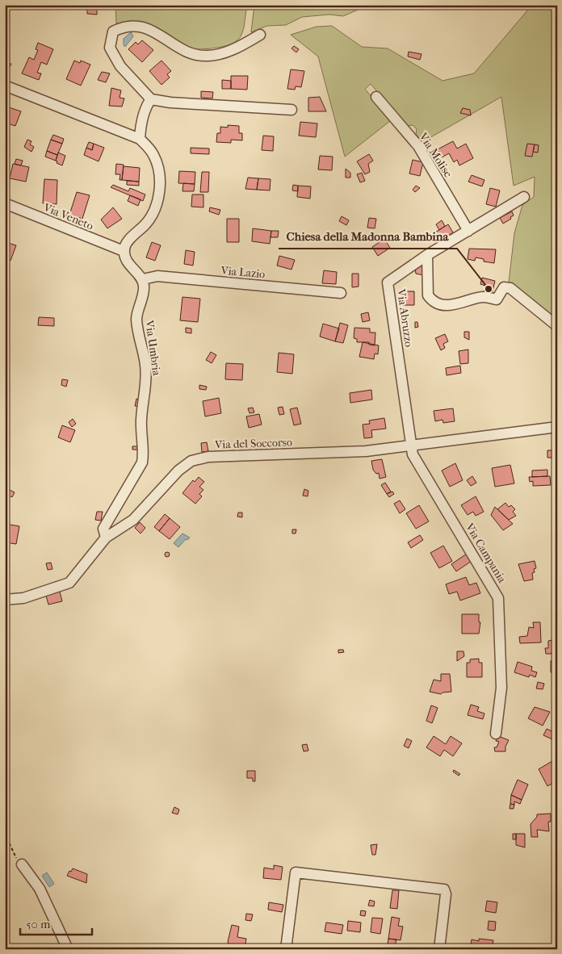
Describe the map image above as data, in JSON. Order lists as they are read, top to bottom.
{
  "streets": {
    "street": [
      "Via Molise",
      "Via Veneto",
      "Via Lazio",
      "Via Abruzzo",
      "Via Umbria",
      "Via del Soccorso",
      "Via Campania"
    ]
  },
  "crossings": [
    ["Via Molise", "Via Abruzzo"],
    ["Via Lazio", "Via Umbria"],
    ["Via Abruzzo", "Via del Soccorso"],
    ["Via Abruzzo", "Via Campania"],
    ["Via Umbria", "Via del Soccorso"],
    ["Via del Soccorso", "Via Campania"]
  ],
  "places": ["Chiesa della Madonna Bambina"],
  "scale_bar": "50 m"
}
